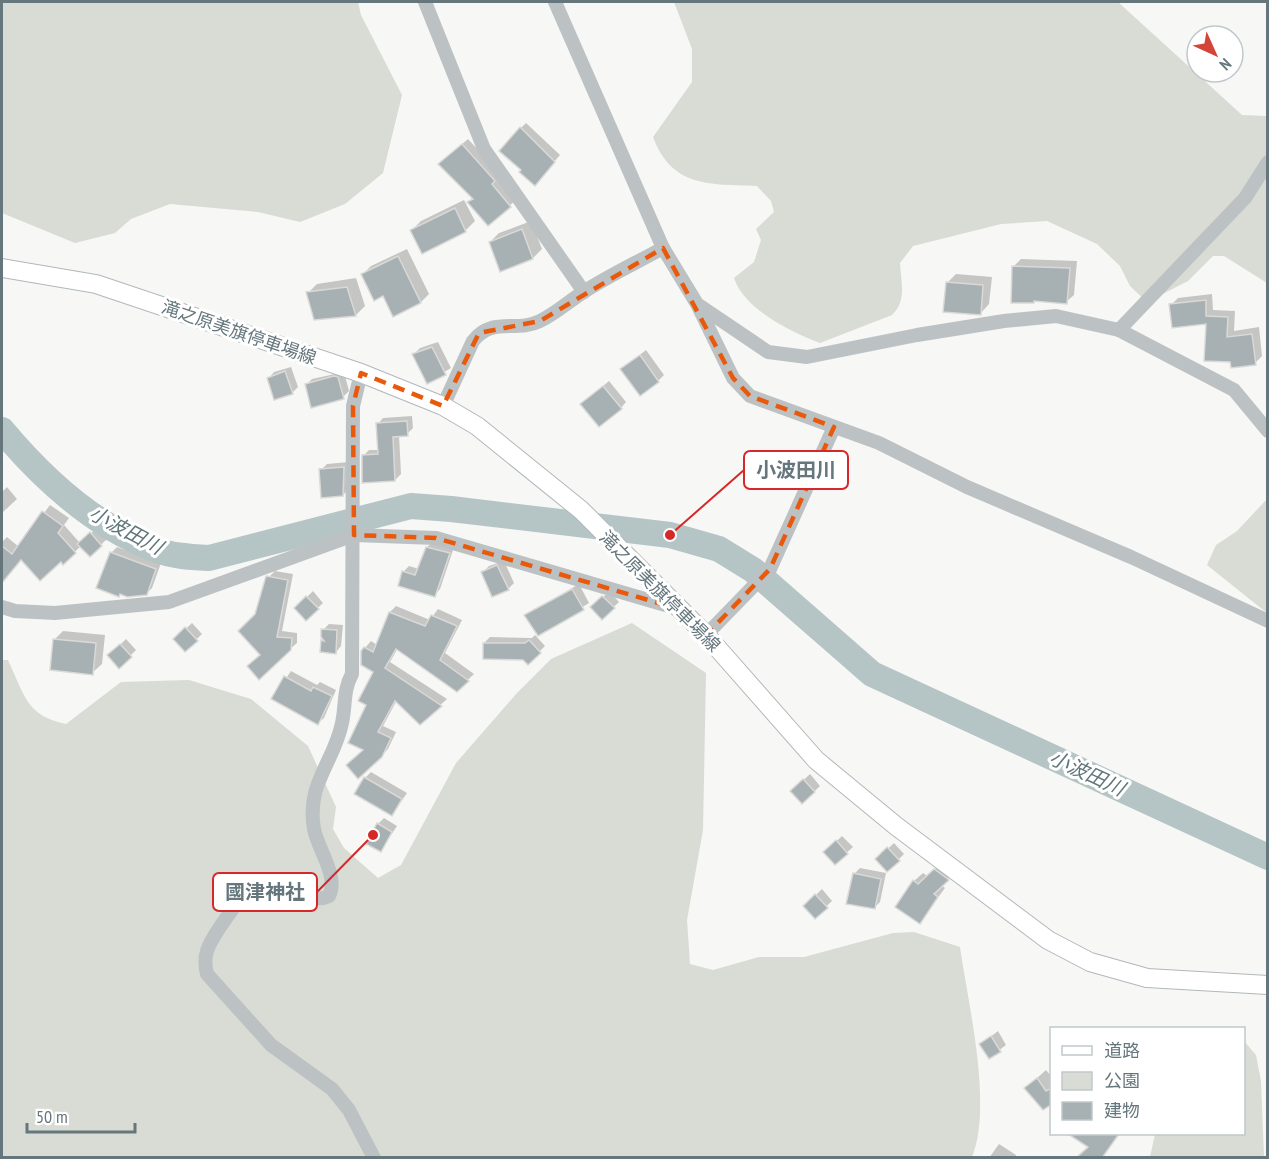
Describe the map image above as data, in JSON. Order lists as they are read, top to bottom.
{
  "streets": {
    "main road": ["滝之原美旗停車場線"]
  },
  "water": ["小波田川"],
  "places": ["小波田川", "國津神社"],
  "legend": ["道路", "公園", "建物"],
  "scale_bar": "50 m",
  "north": "bottom right"
}
